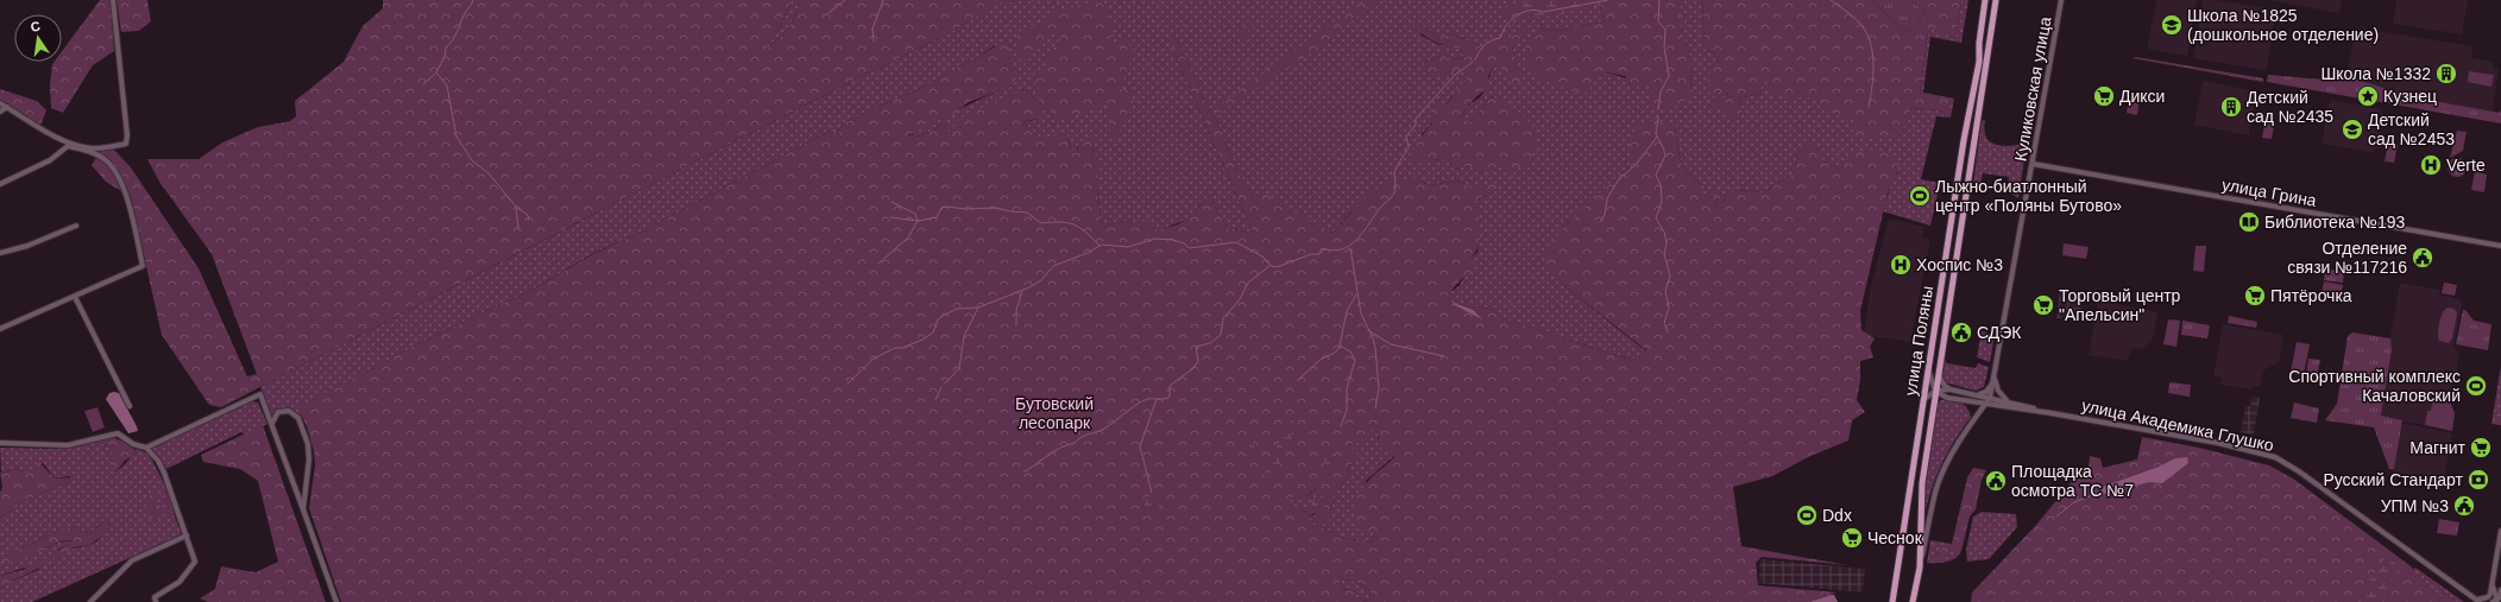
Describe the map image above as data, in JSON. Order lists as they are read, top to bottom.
{
  "streets": {
    "main road": ["улица Поляны"],
    "street": ["Куликовская улица", "улица Грина", "улица Академика Глушко"]
  },
  "crossings": [
    ["Куликовская улица", "улица Грина"],
    ["Куликовская улица", "улица Поляны"],
    ["Куликовская улица", "улица Академика Глушко"]
  ],
  "parks": ["Бутовский лесопарк"],
  "places": {
    "school or university": ["Школа №1825 (дошкольное отделение)", "Детский сад №2453"],
    "building": ["Школа №1332", "Детский сад №2435"],
    "supermarket": [
      "Дикси",
      "Пятёрочка",
      "Торговый центр \"Апельсин\"",
      "Магнит",
      "Чеснок"
    ],
    "place": ["Кузнец"],
    "hospital": ["Verte", "Хоспис №3"],
    "sports": ["Лыжно-биатлонный центр «Поляны Бутово»", "Спортивный комплекс Качаловский", "Ddx"],
    "library": ["Библиотека №193"],
    "public building": [
      "Отделение связи №117216",
      "СДЭК",
      "Площадка осмотра ТС №7",
      "УПМ №3"
    ],
    "bank": ["Русский Стандарт"]
  },
  "north": "top"
}
